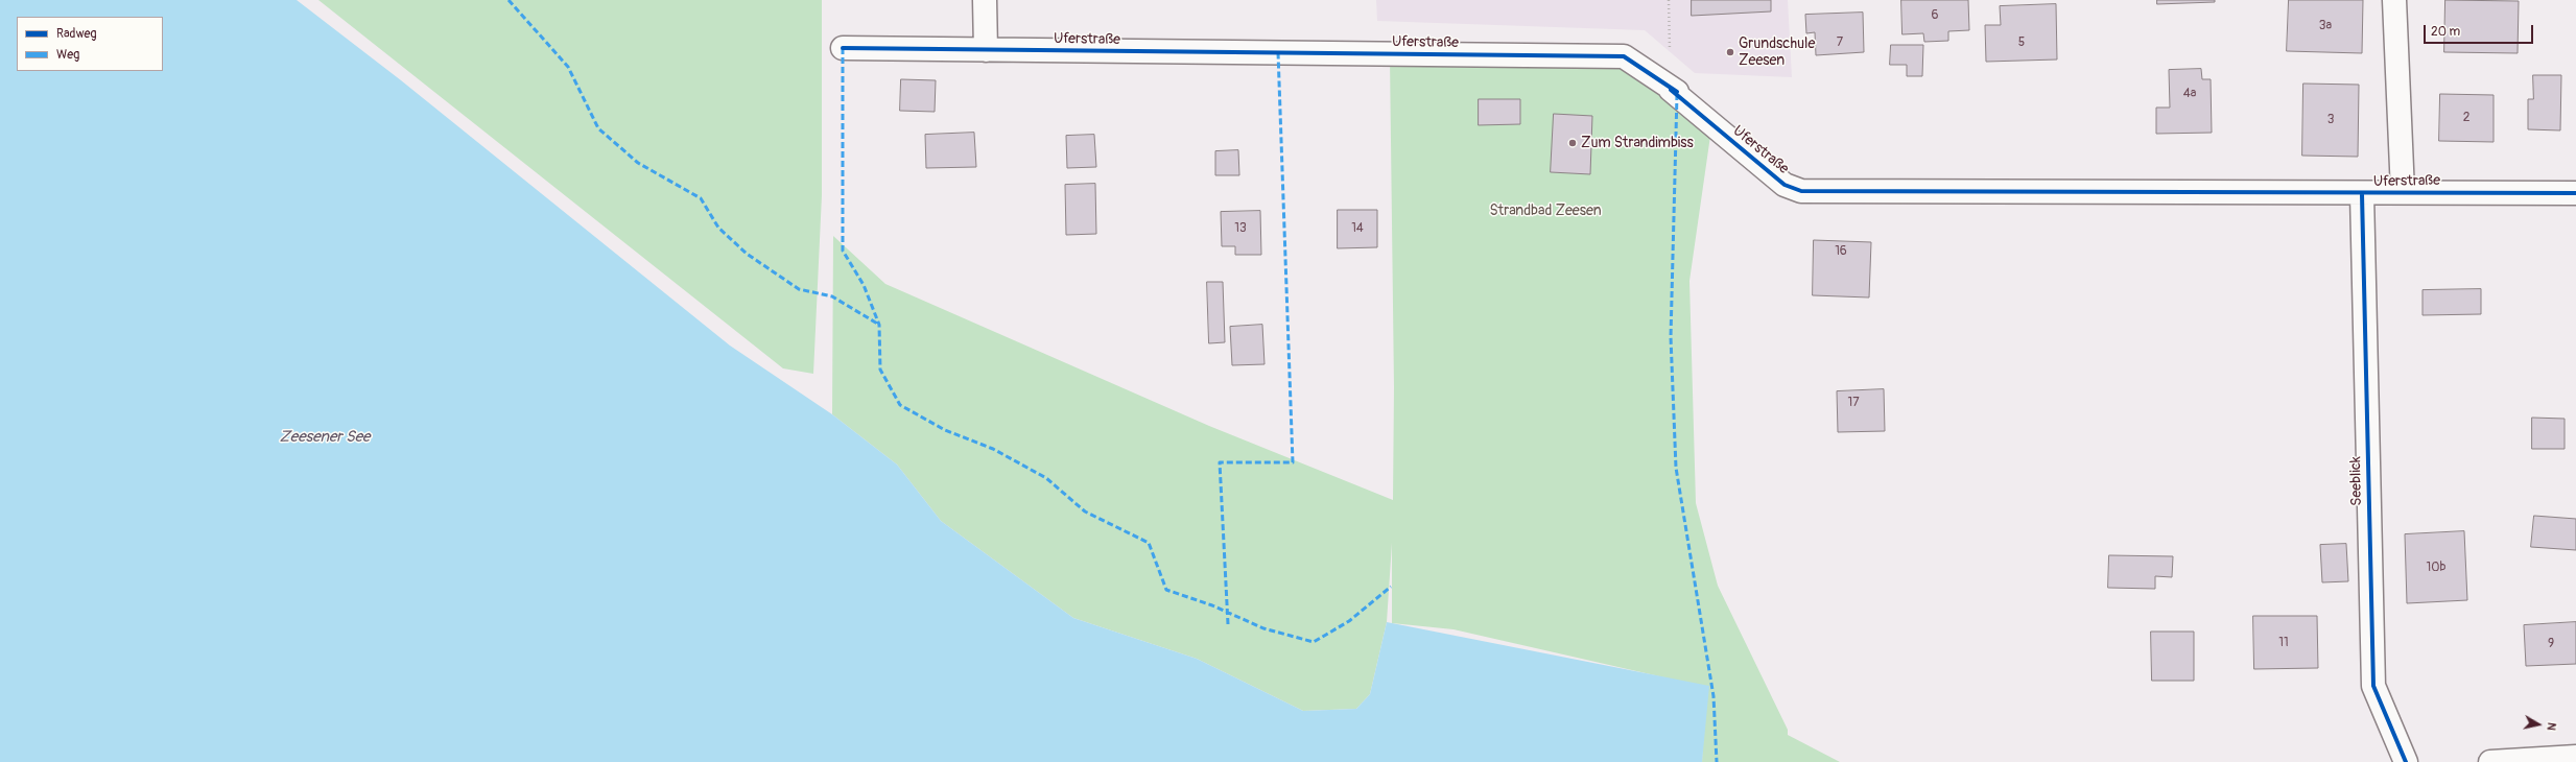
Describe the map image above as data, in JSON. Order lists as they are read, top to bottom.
{
  "streets": {
    "street": ["Uferstraße", "Seeblick"]
  },
  "crossings": [
    ["Uferstraße", "Seeblick"]
  ],
  "water": ["Zeesener See"],
  "parks": ["Strandbad Zeesen"],
  "places": ["Grundschule Zeesen", "Zum Strandimbiss"],
  "house_numbers": [
    "6",
    "3a",
    "7",
    "5",
    "4a",
    "2",
    "3",
    "13",
    "14",
    "16",
    "17",
    "10b",
    "11",
    "9"
  ],
  "legend": ["Radweg", "Weg"],
  "scale_bar": "20 m",
  "north": "right"
}
